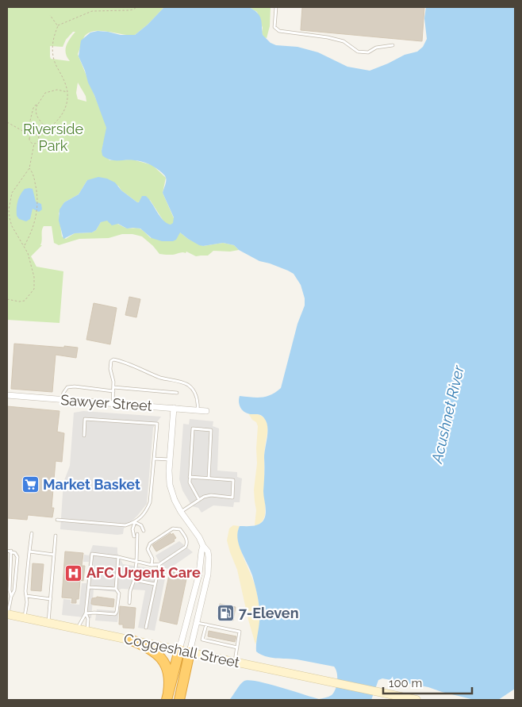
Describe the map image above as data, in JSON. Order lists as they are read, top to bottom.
{
  "streets": {
    "main road": ["Coggeshall Street"],
    "street": ["Sawyer Street"]
  },
  "water": ["Acushnet River"],
  "parks": ["Riverside Park"],
  "places": {
    "supermarket": ["Market Basket"],
    "hospital": ["AFC Urgent Care"],
    "fuel station": ["7-Eleven"]
  },
  "scale_bar": "100 m"
}
